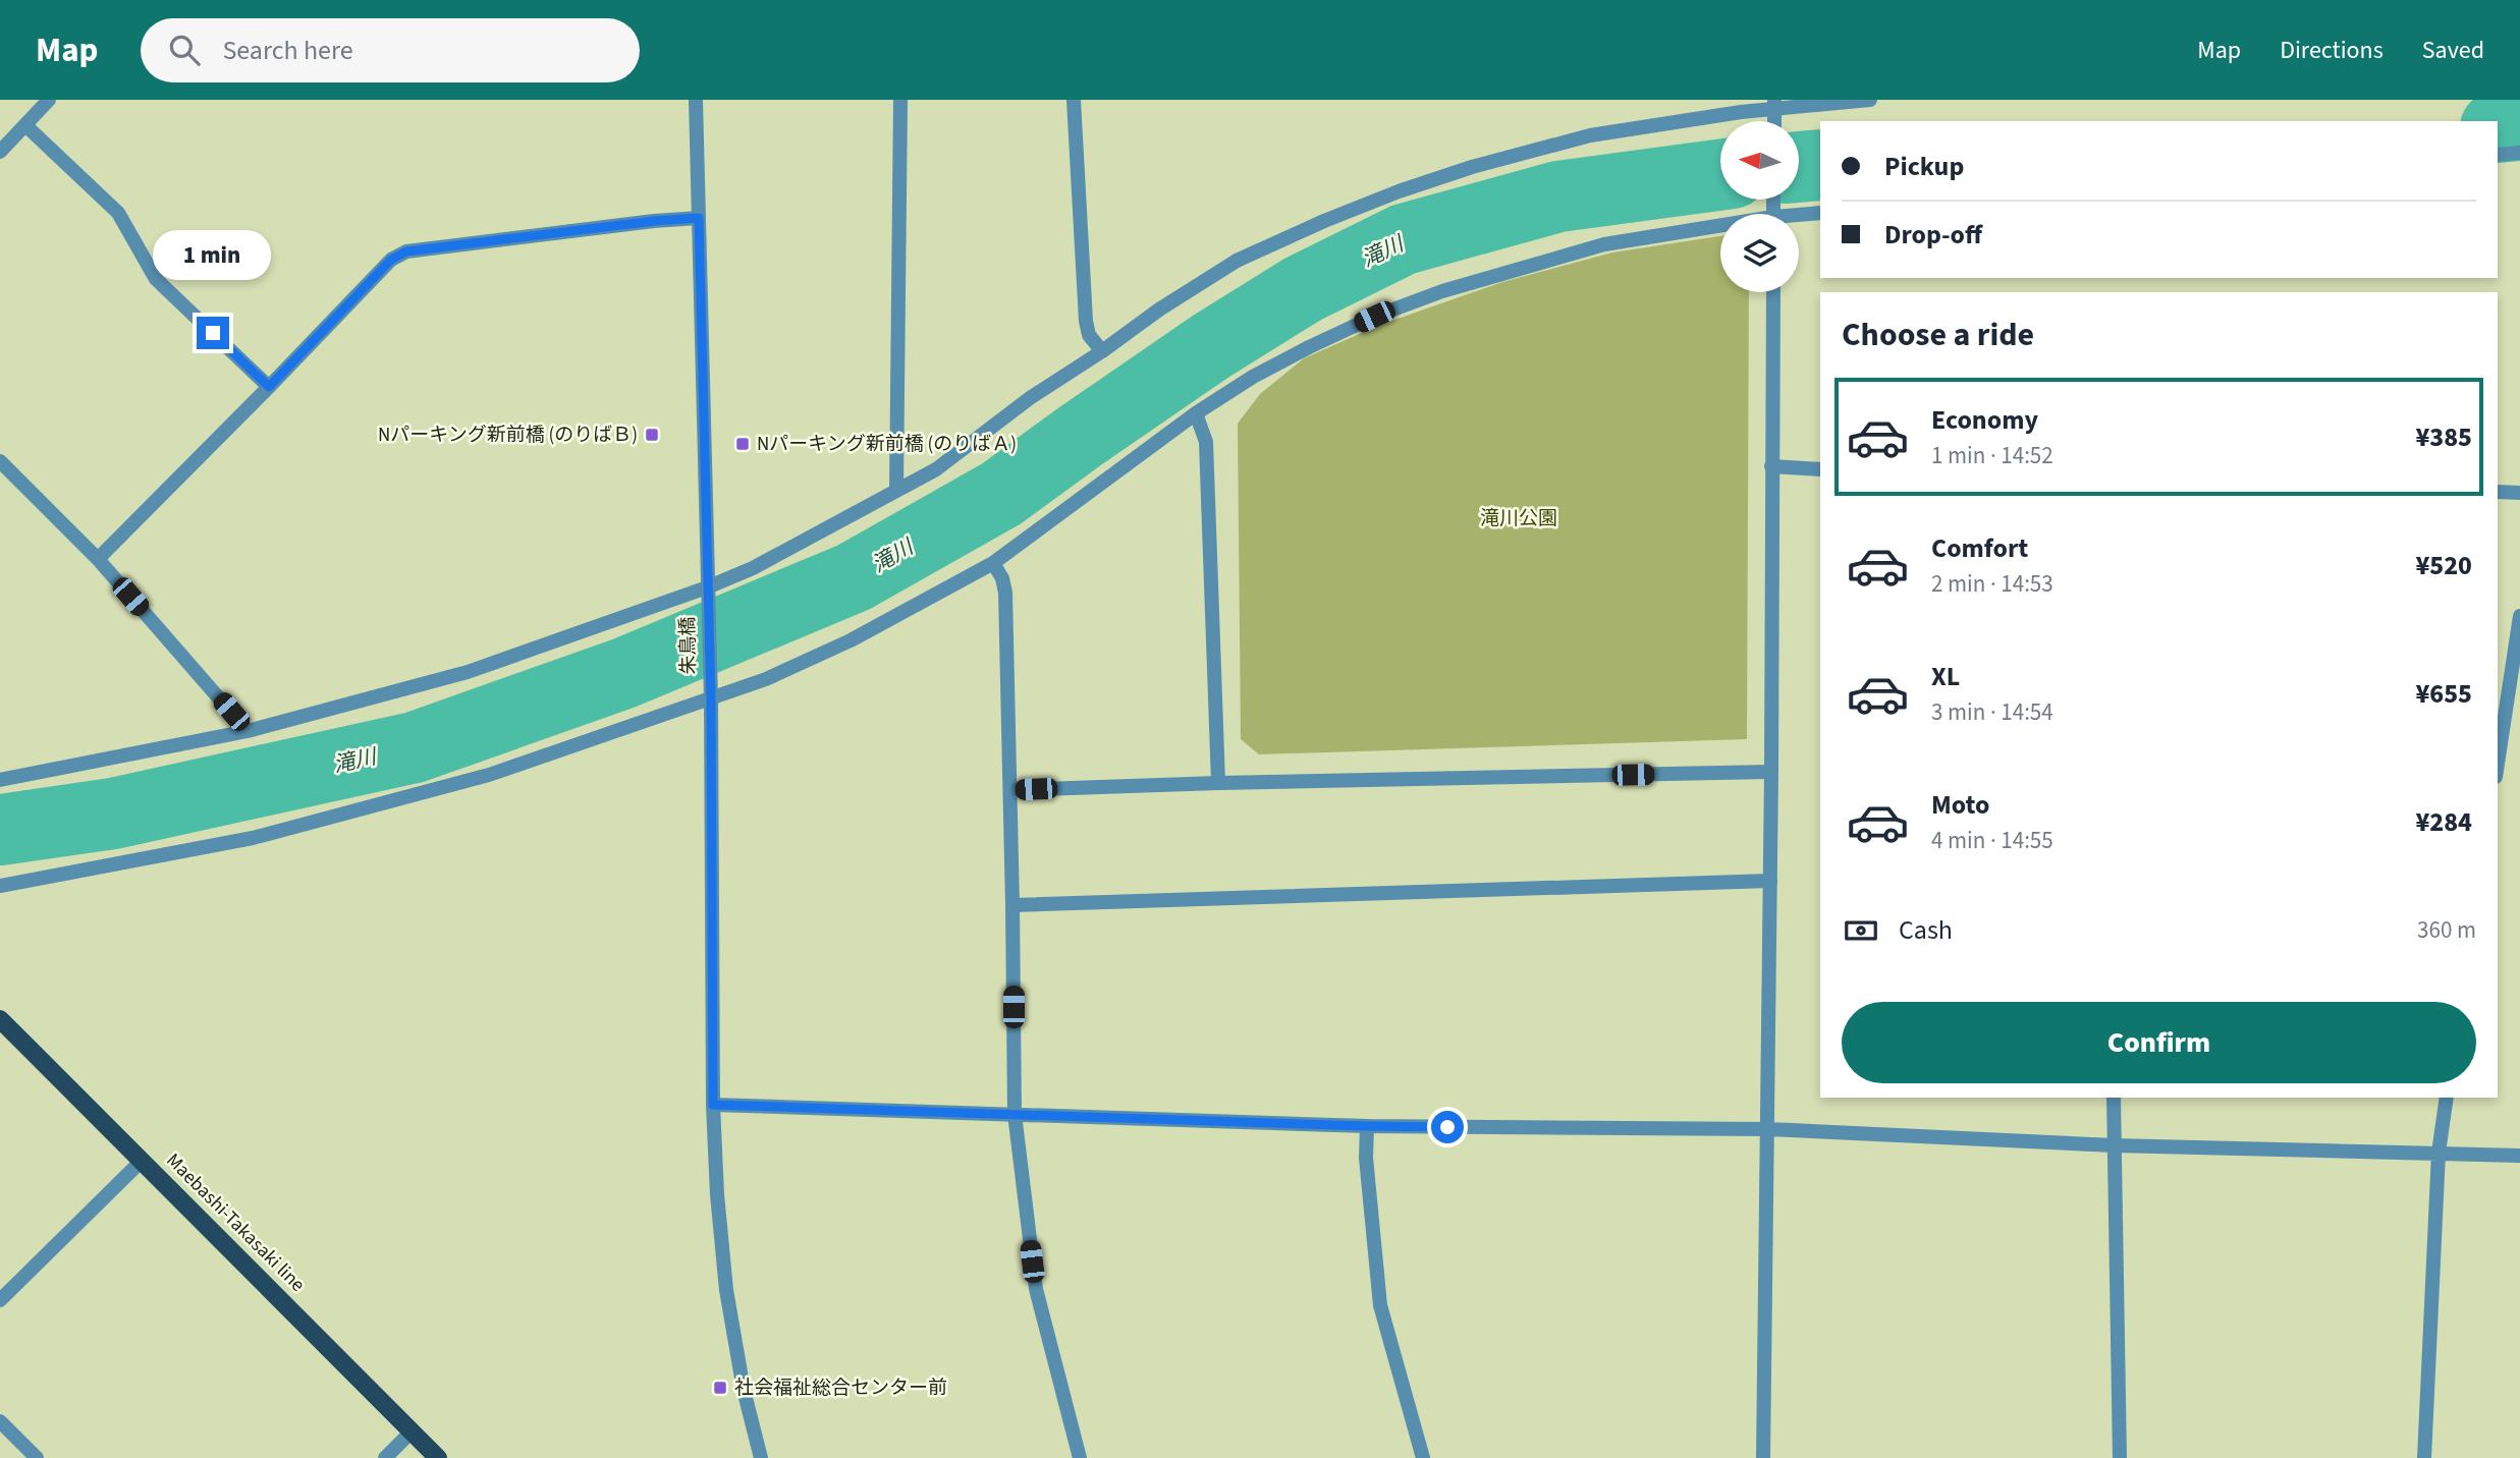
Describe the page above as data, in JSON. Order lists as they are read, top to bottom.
{
  "streets": {
    "main road": ["Maebashi-Takasaki line"],
    "street": ["朱鳥橋"]
  },
  "water": ["滝川"],
  "parks": ["滝川公園"],
  "places": {
    "transit": ["Nパーキング新前橋 (のりばＢ)", "Nパーキング新前橋 (のりばＡ)", "社会福祉総合センター前"]
  },
  "north": "left",
  "page": {
    "header": "Map",
    "search": "Search here",
    "nav": ["Map", "Directions", "Saved"],
    "banner": ["Pickup", "Drop-off"],
    "bubble": "1 min",
    "heading": "Choose a ride",
    "list": [
      {
        "name": "Economy",
        "note": "1 min · 14:52",
        "value": "¥385"
      },
      {
        "name": "Comfort",
        "note": "2 min · 14:53",
        "value": "¥520"
      },
      {
        "name": "XL",
        "note": "3 min · 14:54",
        "value": "¥655"
      },
      {
        "name": "Moto",
        "note": "4 min · 14:55",
        "value": "¥284"
      }
    ],
    "pay": ["Cash", "360 m"],
    "buttons": "Confirm"
  }
}
